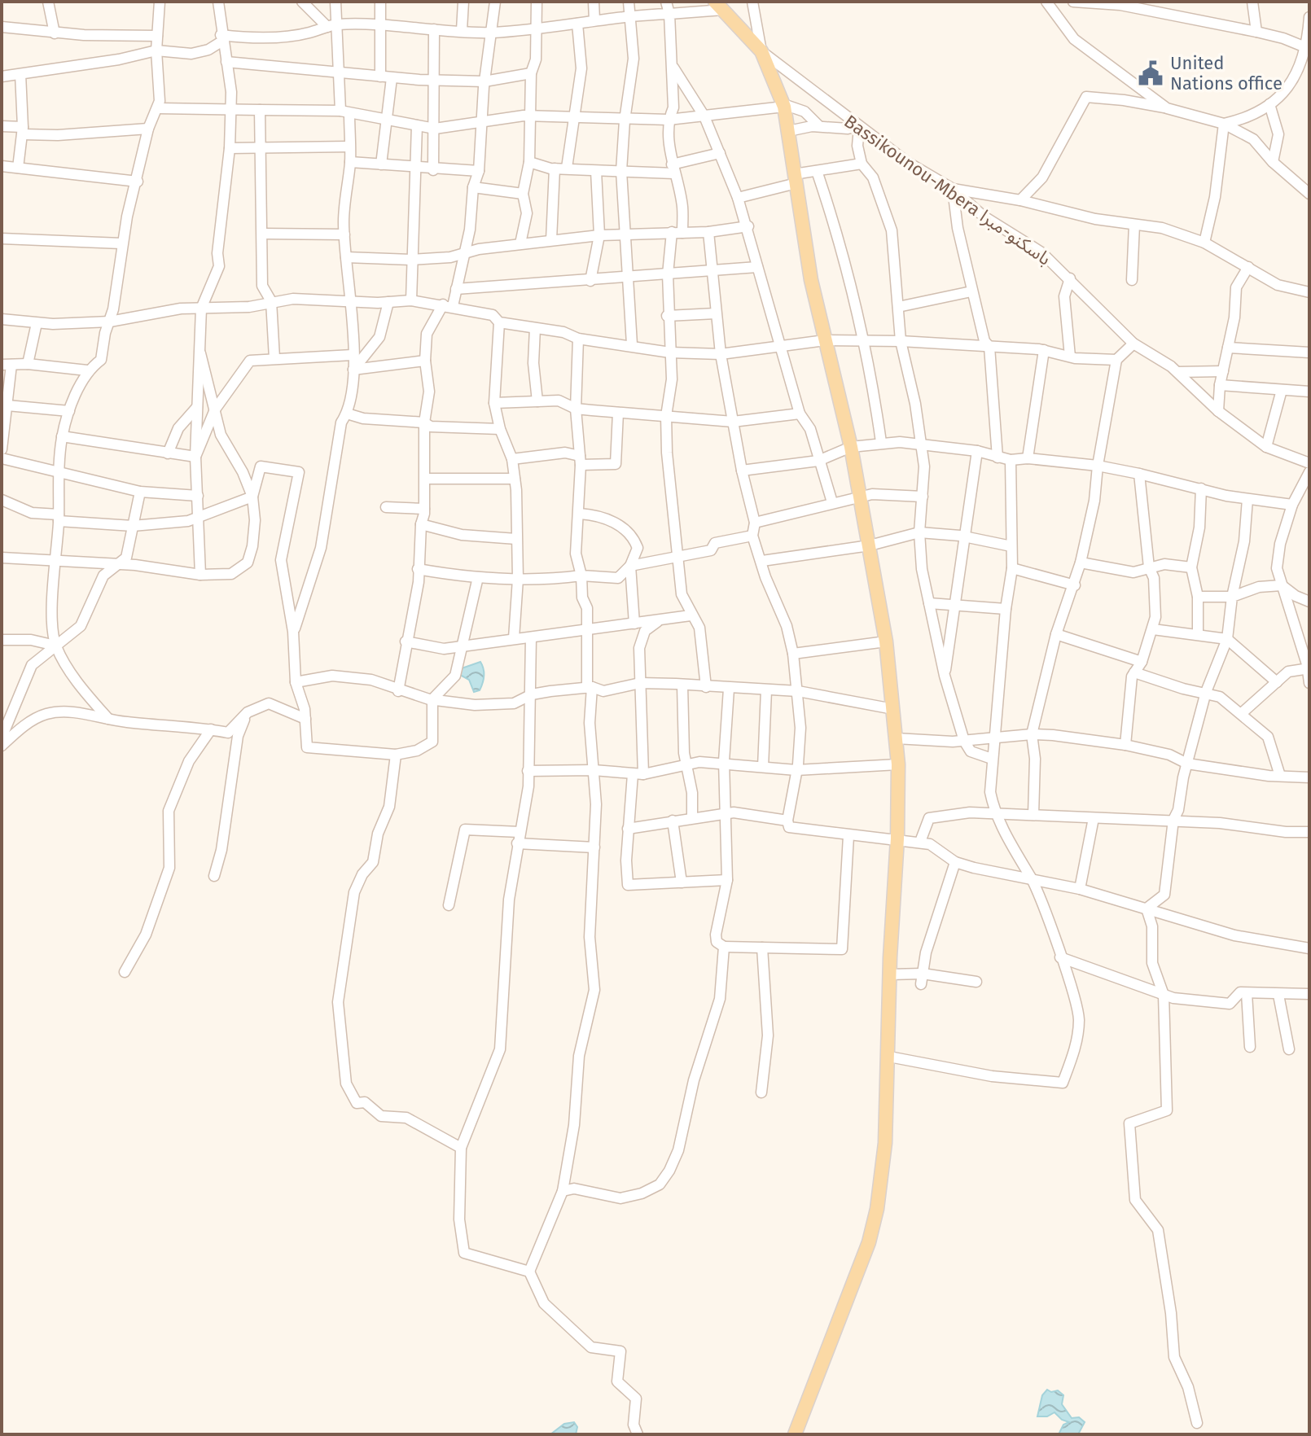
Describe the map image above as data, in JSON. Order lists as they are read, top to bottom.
{
  "streets": {
    "main road": ["Bassikounou-Mbera باسكنو-مبرا"]
  },
  "places": {
    "public building": ["United Nations office"]
  }
}
